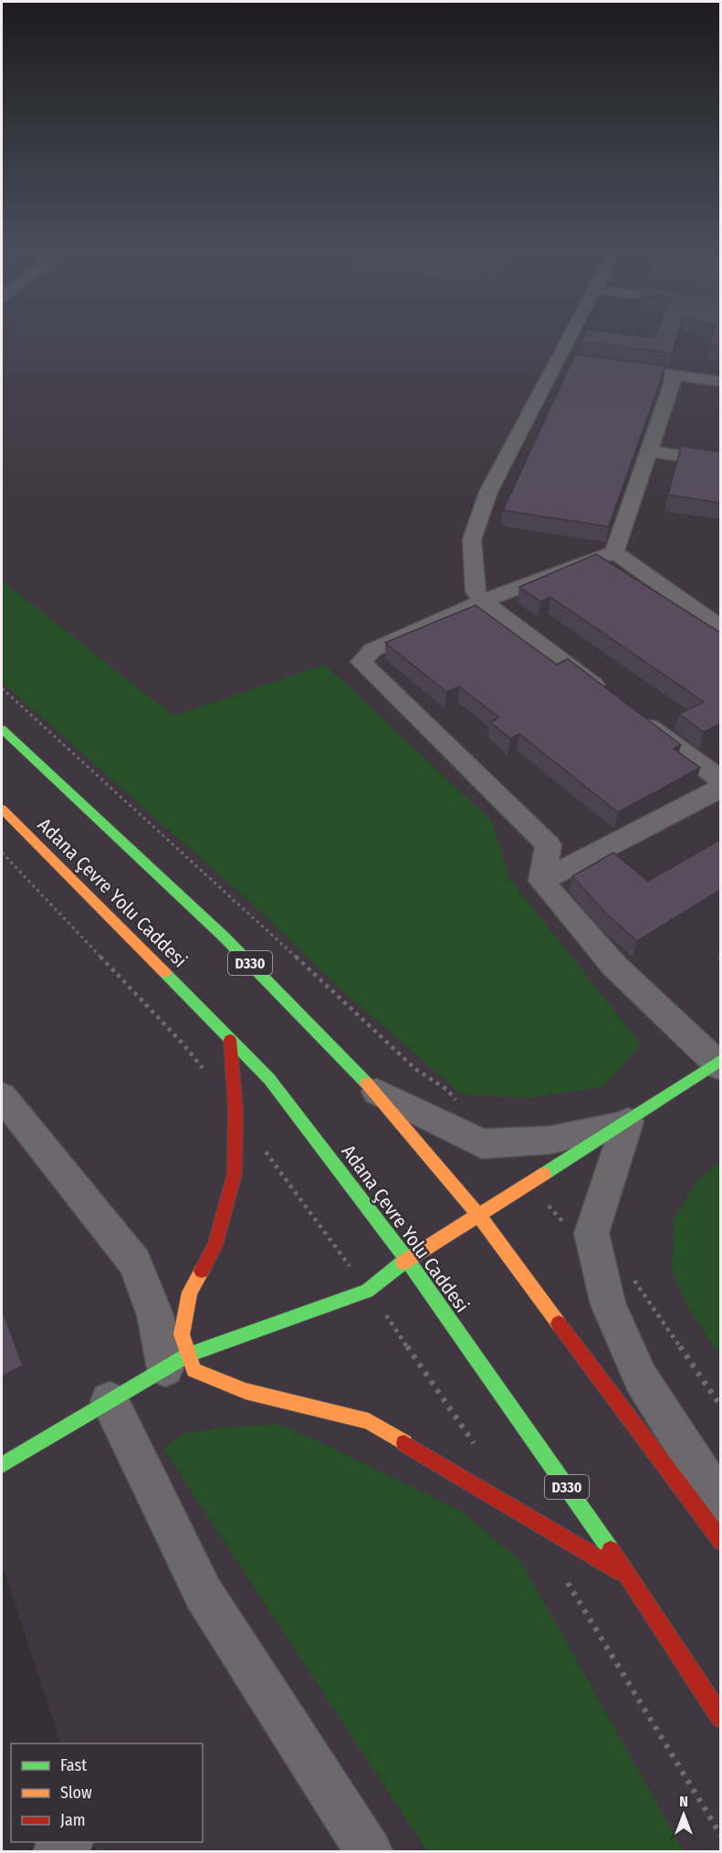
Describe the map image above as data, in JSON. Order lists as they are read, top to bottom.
{
  "streets": {
    "main road": ["Adana Çevre Yolu Caddesi", "D330"]
  },
  "legend": ["Fast", "Slow", "Jam"],
  "north": "top"
}
